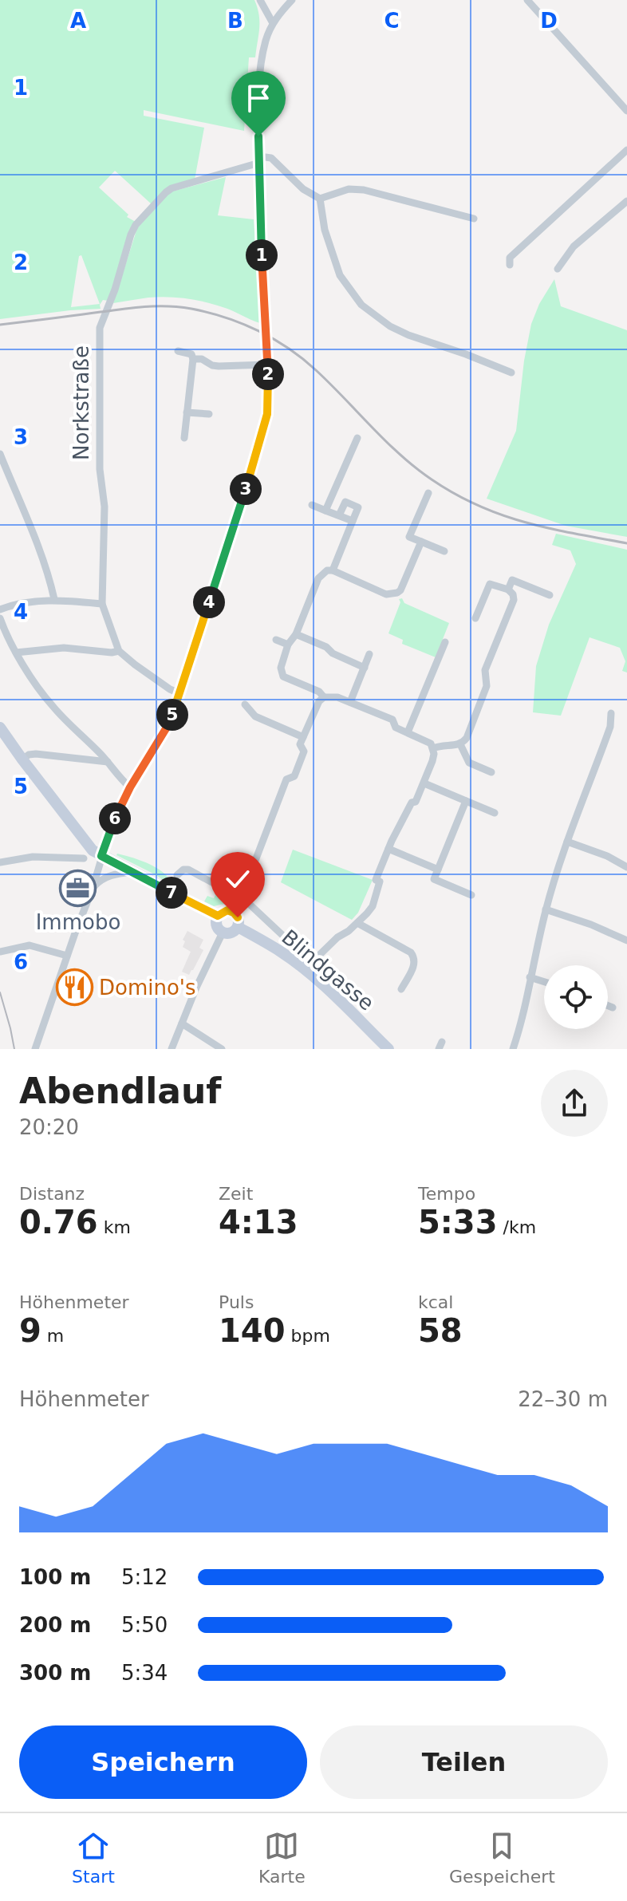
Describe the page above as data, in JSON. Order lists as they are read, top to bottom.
{
  "streets": {
    "main road": ["Blindgasse"],
    "street": ["Norkstraße"]
  },
  "places": {
    "office": ["Immobo"],
    "restaurant": ["Domino's"]
  },
  "page": {
    "pins": [
      "1",
      "2",
      "3",
      "4",
      "5",
      "6",
      "7"
    ],
    "heading": ["Abendlauf", "20:20"],
    "stats": [
      ["Distanz", "0.76 km"],
      ["Zeit", "4:13"],
      ["Tempo", "5:33 /km"],
      ["Höhenmeter", "9 m"],
      ["Puls", "140 bpm"],
      ["kcal", "58"]
    ],
    "chart": ["Höhenmeter", "22–30 m"],
    "list": [
      {
        "name": "100 m",
        "note": "5:12"
      },
      {
        "name": "200 m",
        "note": "5:50"
      },
      {
        "name": "300 m",
        "note": "5:34"
      }
    ],
    "buttons": ["Speichern", "Teilen"],
    "tabs": ["Start", "Karte", "Gespeichert"]
  },
  "grid": {
    "columns": [
      "A",
      "B",
      "C",
      "D"
    ],
    "rows": [
      "1",
      "2",
      "3",
      "4",
      "5",
      "6"
    ]
  }
}
